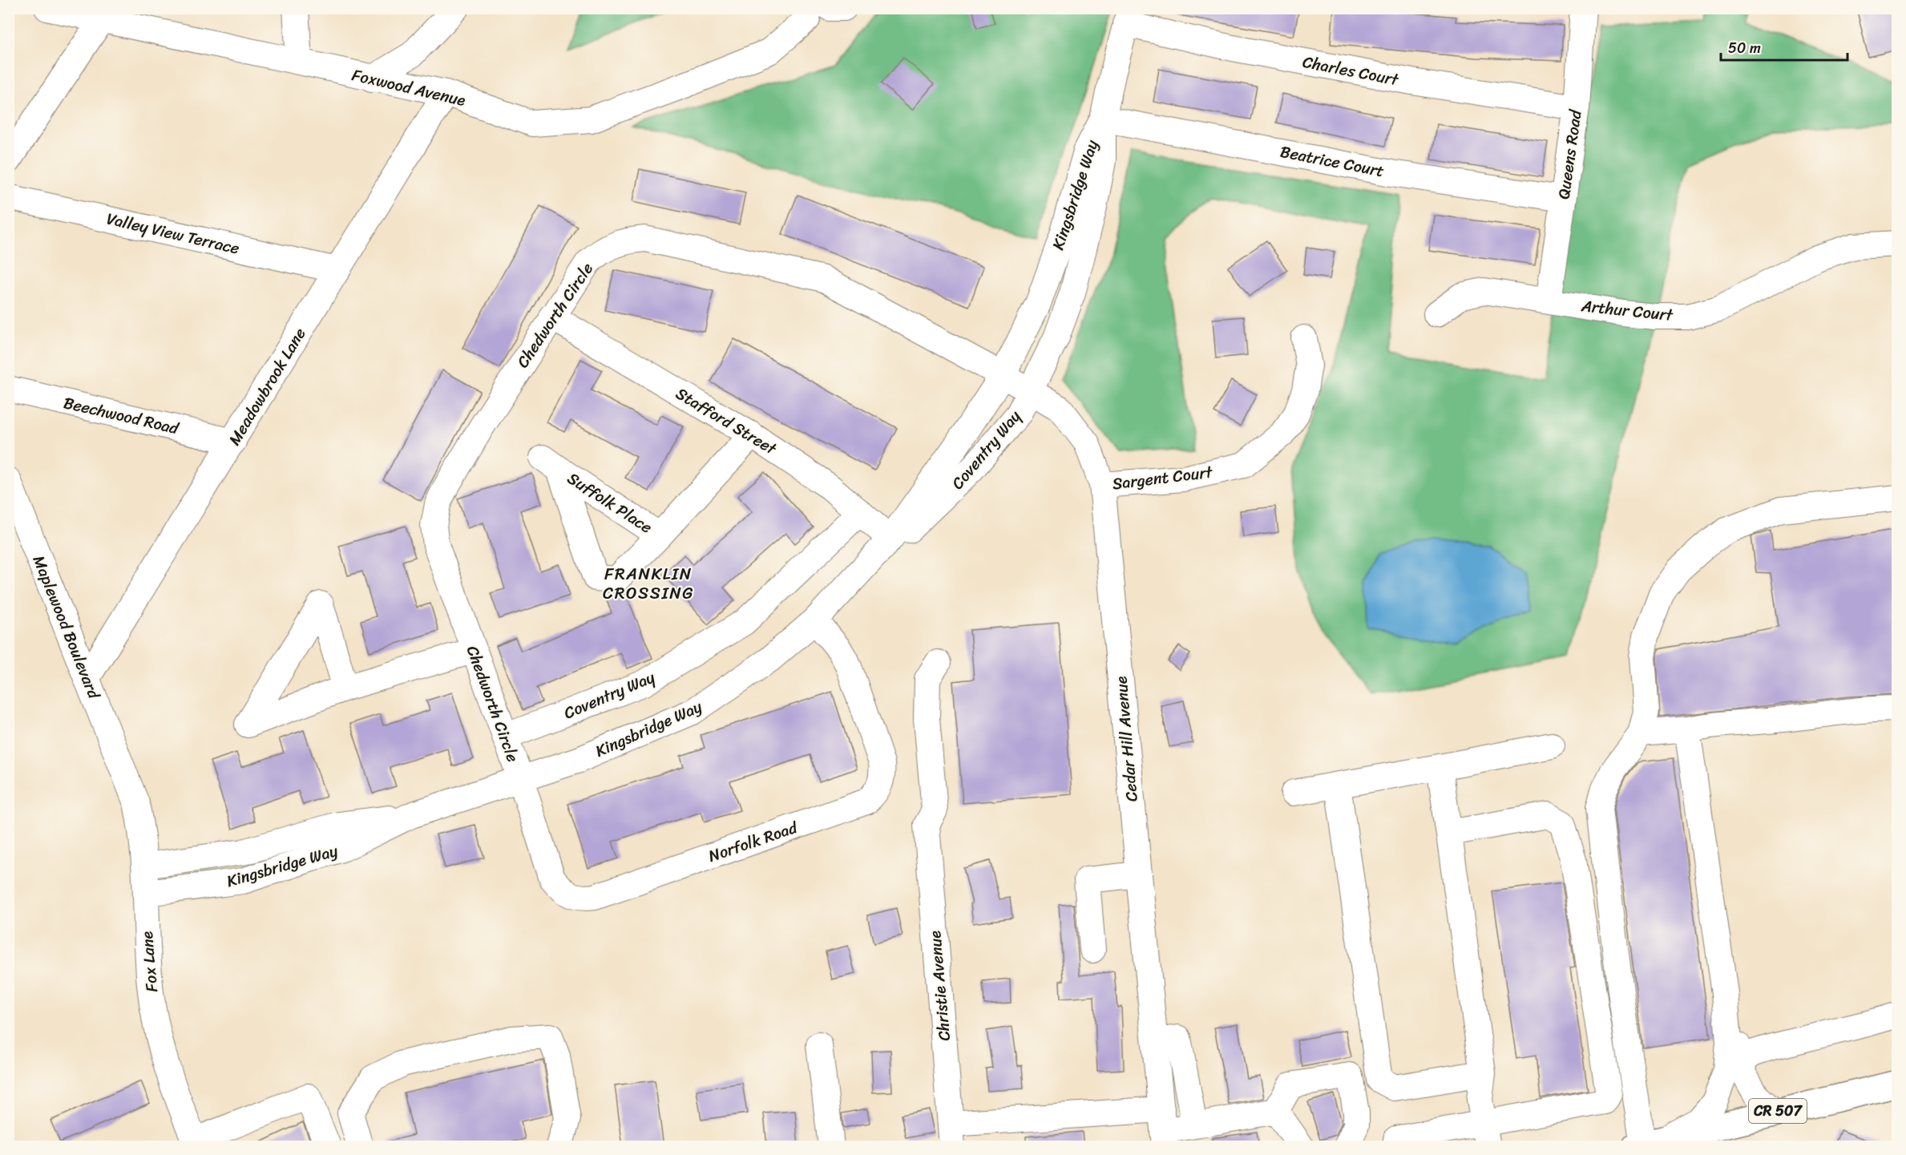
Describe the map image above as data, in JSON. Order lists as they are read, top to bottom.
{
  "streets": {
    "main road": ["CR 507"],
    "street": [
      "Charles Court",
      "Foxwood Avenue",
      "Queens Road",
      "Beatrice Court",
      "Kingsbridge Way",
      "Valley View Terrace",
      "Arthur Court",
      "Chedworth Circle",
      "Meadowbrook Lane",
      "Beechwood Road",
      "Stafford Street",
      "Coventry Way",
      "Sargent Court",
      "Suffolk Place",
      "Maplewood Boulevard",
      "Cedar Hill Avenue",
      "Norfolk Road",
      "Fox Lane",
      "Christie Avenue"
    ]
  },
  "crossings": [
    ["Charles Court", "Queens Road"],
    ["Charles Court", "Kingsbridge Way"],
    ["Foxwood Avenue", "Meadowbrook Lane"],
    ["Queens Road", "Beatrice Court"],
    ["Queens Road", "Arthur Court"],
    ["Beatrice Court", "Kingsbridge Way"],
    ["Beatrice Court", "Coventry Way"],
    ["Kingsbridge Way", "Chedworth Circle"],
    ["Kingsbridge Way", "Stafford Street"],
    ["Kingsbridge Way", "Coventry Way"],
    ["Kingsbridge Way", "Cedar Hill Avenue"],
    ["Kingsbridge Way", "Norfolk Road"],
    ["Kingsbridge Way", "Fox Lane"],
    ["Valley View Terrace", "Meadowbrook Lane"],
    ["Chedworth Circle", "Stafford Street"],
    ["Chedworth Circle", "Coventry Way"],
    ["Chedworth Circle", "Cedar Hill Avenue"],
    ["Chedworth Circle", "Norfolk Road"],
    ["Meadowbrook Lane", "Beechwood Road"],
    ["Meadowbrook Lane", "Maplewood Boulevard"],
    ["Stafford Street", "Coventry Way"],
    ["Stafford Street", "Suffolk Place"],
    ["Coventry Way", "Cedar Hill Avenue"],
    ["Sargent Court", "Cedar Hill Avenue"],
    ["Maplewood Boulevard", "Fox Lane"]
  ],
  "districts": ["FRANKLIN CROSSING"],
  "scale_bar": "50 m"
}
